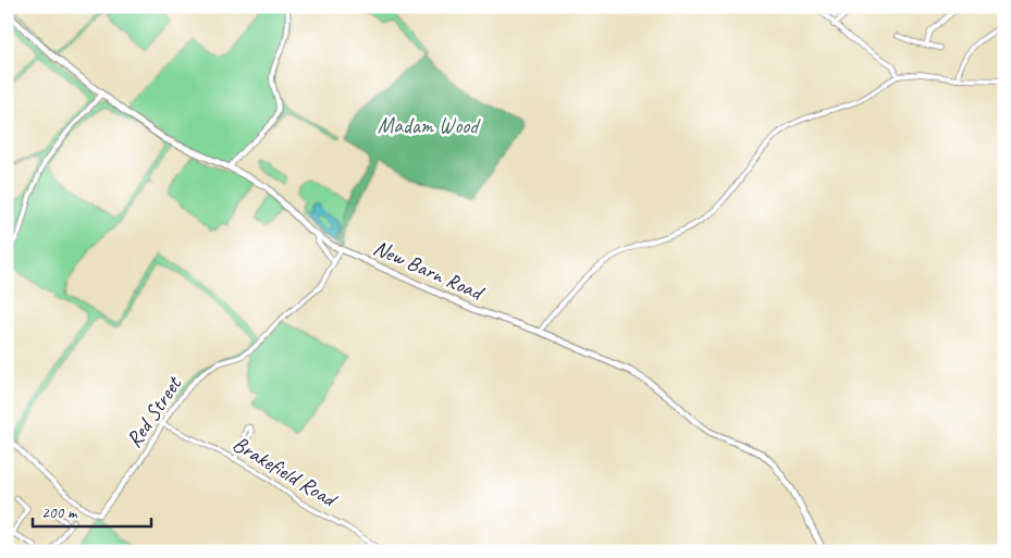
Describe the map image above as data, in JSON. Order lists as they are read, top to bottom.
{
  "streets": {
    "street": ["New Barn Road", "Red Street", "Brakefield Road"]
  },
  "crossings": [
    ["New Barn Road", "Red Street"],
    ["Red Street", "Brakefield Road"]
  ],
  "parks": ["Madam Wood"],
  "scale_bar": "200 m"
}
